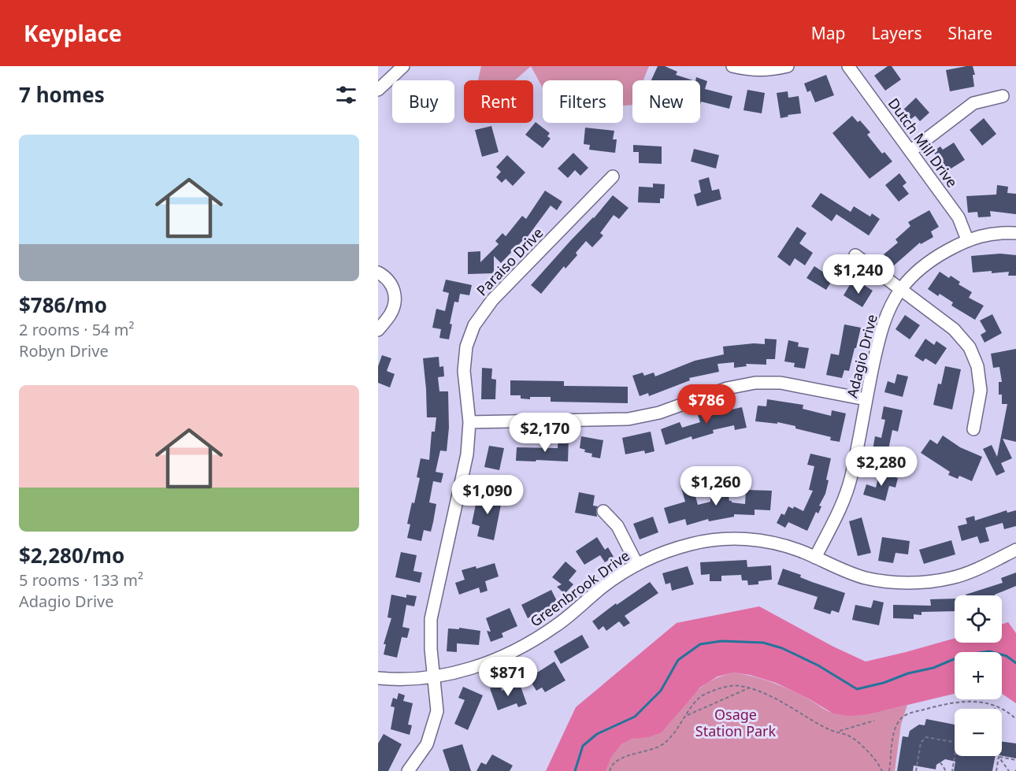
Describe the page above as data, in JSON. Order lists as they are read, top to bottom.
{
  "streets": {
    "street": [
      "Dutch Mill Drive",
      "Paraiso Drive",
      "Adagio Drive",
      "Greenbrook Drive"
    ]
  },
  "crossings": [
    ["Dutch Mill Drive", "Adagio Drive"],
    ["Paraiso Drive", "Greenbrook Drive"],
    ["Adagio Drive", "Greenbrook Drive"]
  ],
  "parks": ["Osage Station Park"],
  "page": {
    "header": "Keyplace",
    "nav": ["Map", "Layers", "Share"],
    "heading": "7 homes",
    "chip": [
      "Buy",
      "Rent",
      "Filters",
      "New"
    ],
    "list": [
      {
        "name": "$786/mo",
        "note": "2 rooms · 54 m² · Robyn Drive"
      },
      {
        "name": "$2,280/mo",
        "note": "5 rooms · 133 m² · Adagio Drive"
      }
    ],
    "price": [
      "$1,240",
      "$786",
      "$2,170",
      "$2,280",
      "$1,260",
      "$1,090",
      "$871"
    ],
    "map_buttons": ["+", "−"]
  }
}
